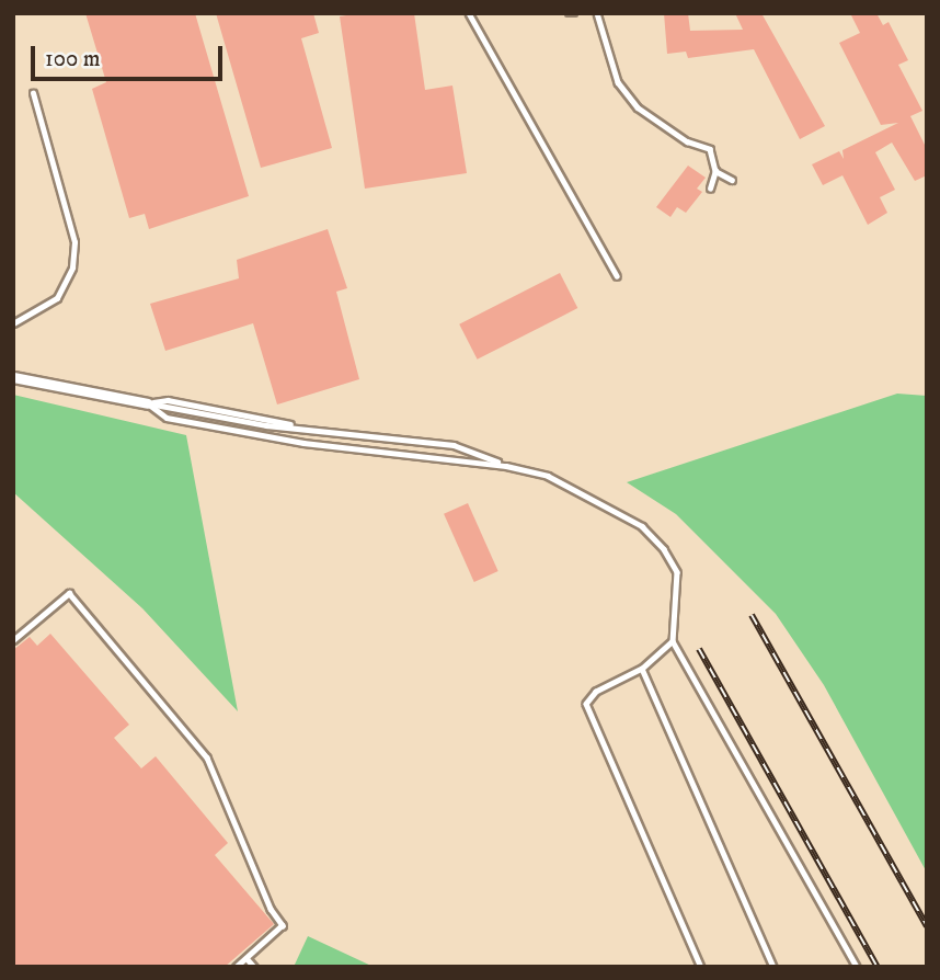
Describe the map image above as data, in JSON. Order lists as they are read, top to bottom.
{
  "scale_bar": "100 m"
}
